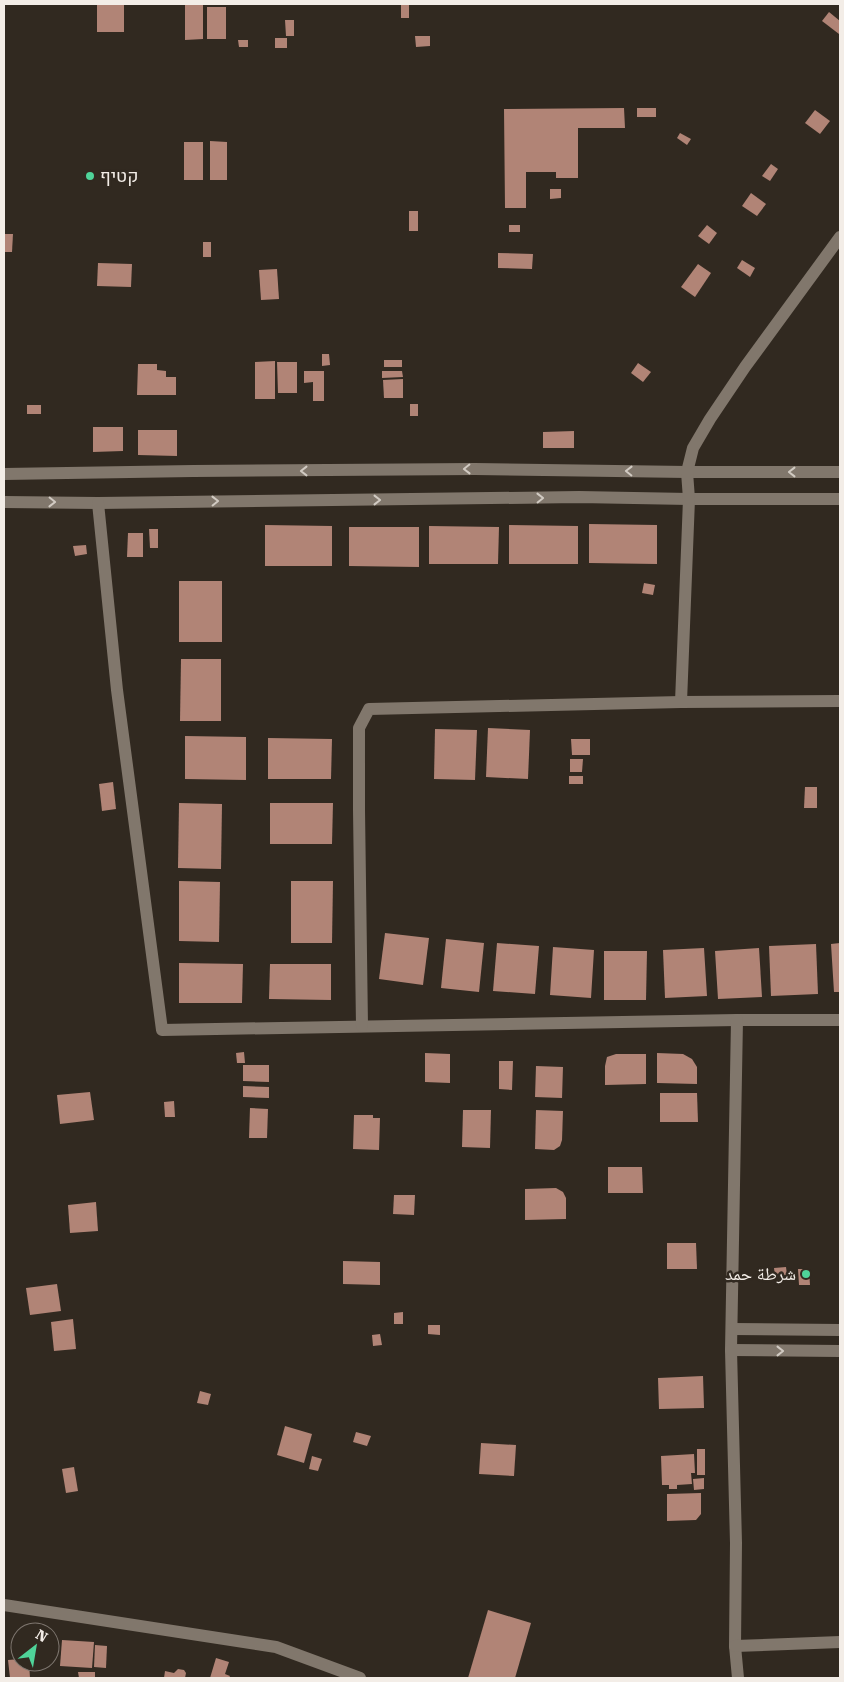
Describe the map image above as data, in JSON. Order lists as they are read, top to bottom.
{
  "places": ["קטיף", "شرطة حمد"],
  "north": "top right"
}
